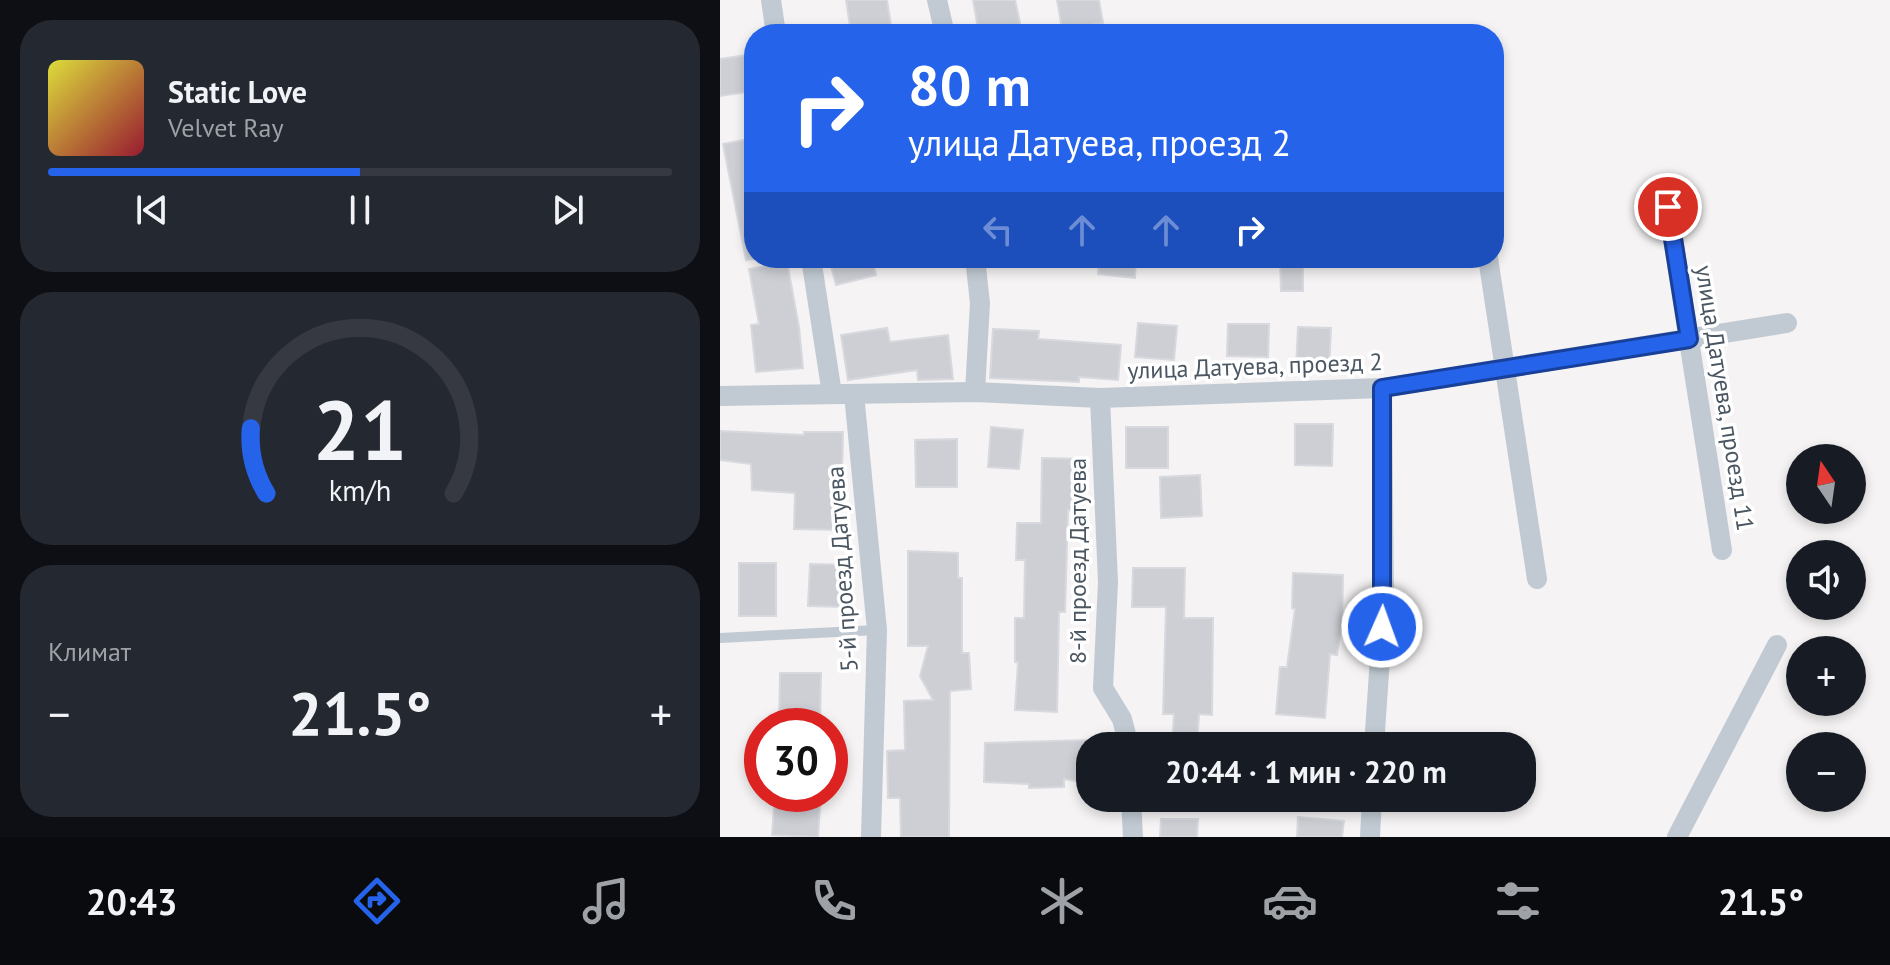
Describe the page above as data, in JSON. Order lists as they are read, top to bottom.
{
  "streets": {
    "street": [
      "улица Датуева, проезд 2",
      "улица Датуева, проезд 11",
      "8-й проезд Датуева",
      "5-й проезд Датуева"
    ]
  },
  "crossings": [
    ["улица Датуева, проезд 2", "улица Датуева, проезд 11"],
    ["улица Датуева, проезд 2", "8-й проезд Датуева"],
    ["улица Датуева, проезд 2", "5-й проезд Датуева"]
  ],
  "north": "top",
  "page": {
    "turn": ["80 m", "улица Датуева, проезд 2"],
    "song": ["Static Love", "Velvet Ray"],
    "map_buttons": ["+", "−"],
    "tile": "Климат",
    "heat": ["−", "21.5°", "+"],
    "limit": "30",
    "trip": "20:44 · 1 мин · 220 m",
    "tabs": ["20:43", "21.5°"],
    "gauge": ["21", "km/h"]
  }
}
